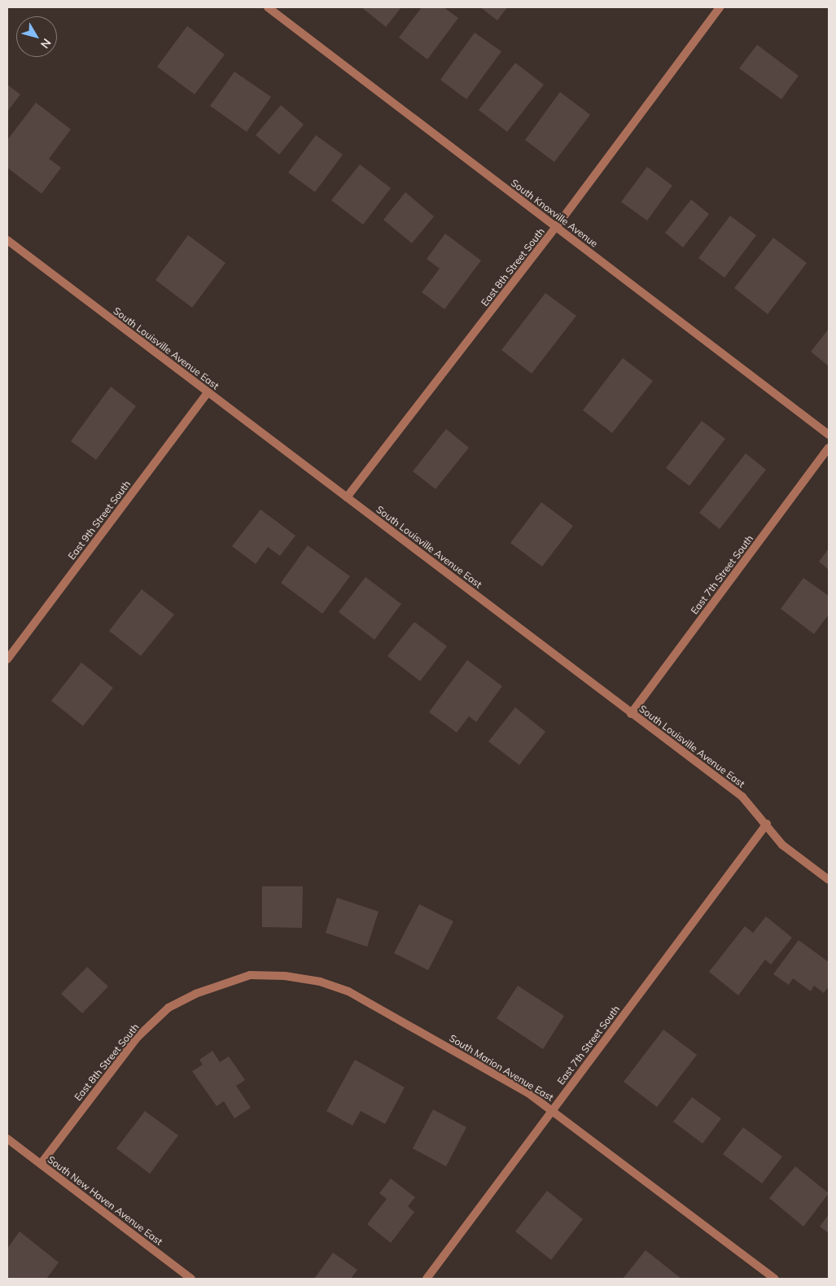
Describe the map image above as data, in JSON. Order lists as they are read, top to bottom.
{
  "streets": {
    "street": [
      "South Knoxville Avenue",
      "East 8th Street South",
      "South Louisville Avenue East",
      "East 9th Street South",
      "East 7th Street South",
      "South Marion Avenue East",
      "South New Haven Avenue East"
    ]
  },
  "crossings": [
    ["South Knoxville Avenue", "East 8th Street South"],
    ["East 8th Street South", "South Louisville Avenue East"],
    ["East 8th Street South", "South Marion Avenue East"],
    ["East 8th Street South", "South New Haven Avenue East"],
    ["South Louisville Avenue East", "East 9th Street South"],
    ["South Louisville Avenue East", "East 7th Street South"],
    ["East 7th Street South", "South Marion Avenue East"]
  ],
  "north": "bottom right"
}
